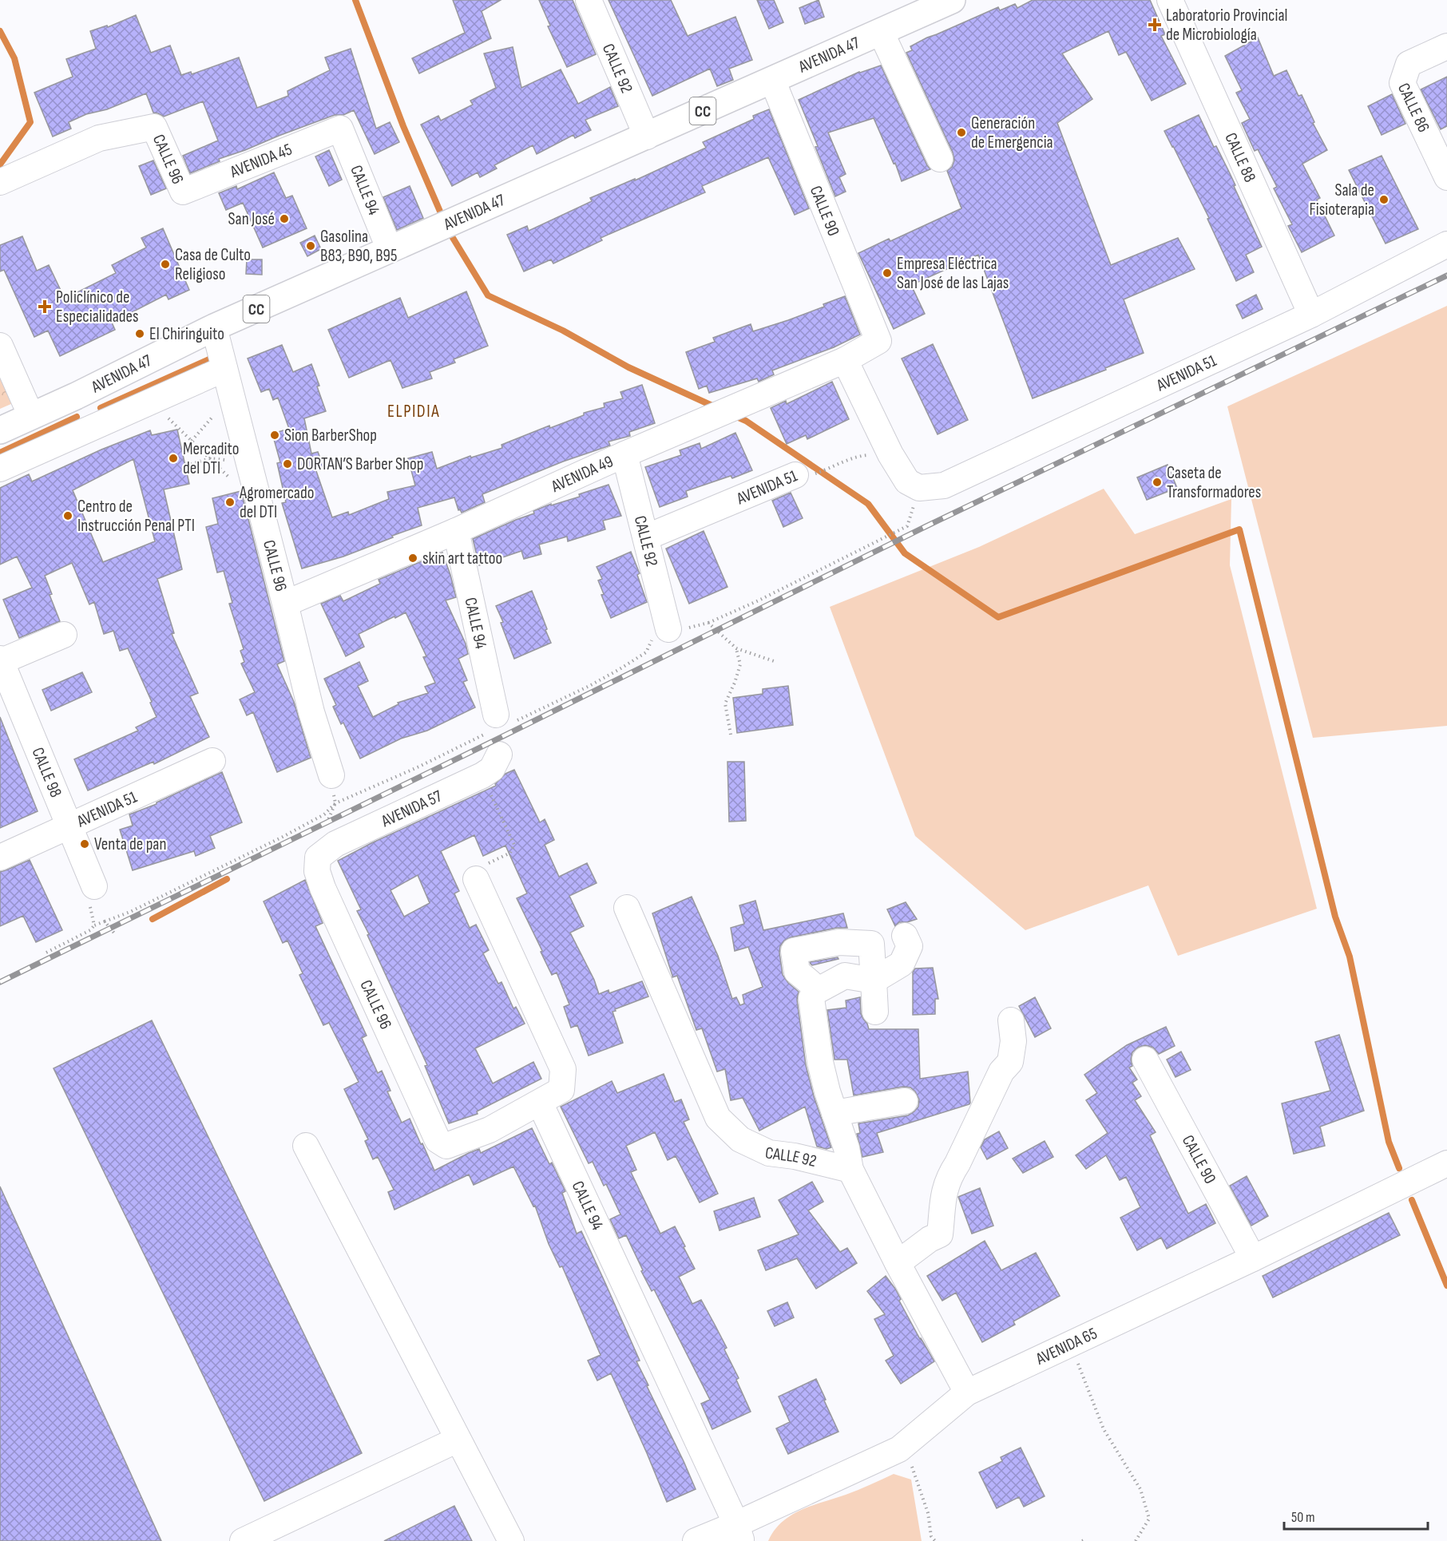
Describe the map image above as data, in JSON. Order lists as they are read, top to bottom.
{
  "streets": {
    "main road": ["AVENIDA 47", "CC"],
    "street": [
      "CALLE 92",
      "CALLE 86",
      "CALLE 88",
      "CALLE 96",
      "AVENIDA 45",
      "CALLE 94",
      "CALLE 90",
      "AVENIDA 51",
      "AVENIDA 49",
      "CALLE 98",
      "AVENIDA 57",
      "AVENIDA 65"
    ]
  },
  "crossings": [
    ["AVENIDA 47", "CALLE 92"],
    ["AVENIDA 47", "CALLE 96"],
    ["AVENIDA 47", "CALLE 94"],
    ["AVENIDA 47", "CALLE 90"],
    ["CALLE 92", "AVENIDA 51"],
    ["CALLE 92", "AVENIDA 49"],
    ["CALLE 88", "AVENIDA 51"],
    ["CALLE 96", "AVENIDA 45"],
    ["CALLE 96", "CALLE 94"],
    ["CALLE 96", "AVENIDA 49"],
    ["CALLE 96", "AVENIDA 57"],
    ["AVENIDA 45", "CALLE 94"],
    ["CALLE 94", "AVENIDA 49"],
    ["CALLE 94", "AVENIDA 65"],
    ["CALLE 90", "AVENIDA 49"],
    ["CALLE 90", "AVENIDA 65"],
    ["AVENIDA 51", "CALLE 98"]
  ],
  "districts": ["ELPIDIA"],
  "places": {
    "health": ["Laboratorio Provincial de Microbiología", "Policlínico de Especialidades"],
    "other": [
      "Generación de Emergencia",
      "Sala de Fisioterapia",
      "San José",
      "Gasolina B83, B90, B95",
      "Casa de Culto Religioso",
      "Empresa Eléctrica San José de las Lajas",
      "El Chiringuito",
      "Sion BarberShop",
      "Mercadito del DTI",
      "DORTAN’S Barber Shop",
      "Caseta de Transformadores",
      "Agromercado del DTI",
      "Centro de Instrucción Penal PTI",
      "skin art tattoo",
      "Venta de pan"
    ]
  },
  "scale_bar": "50 m"
}
